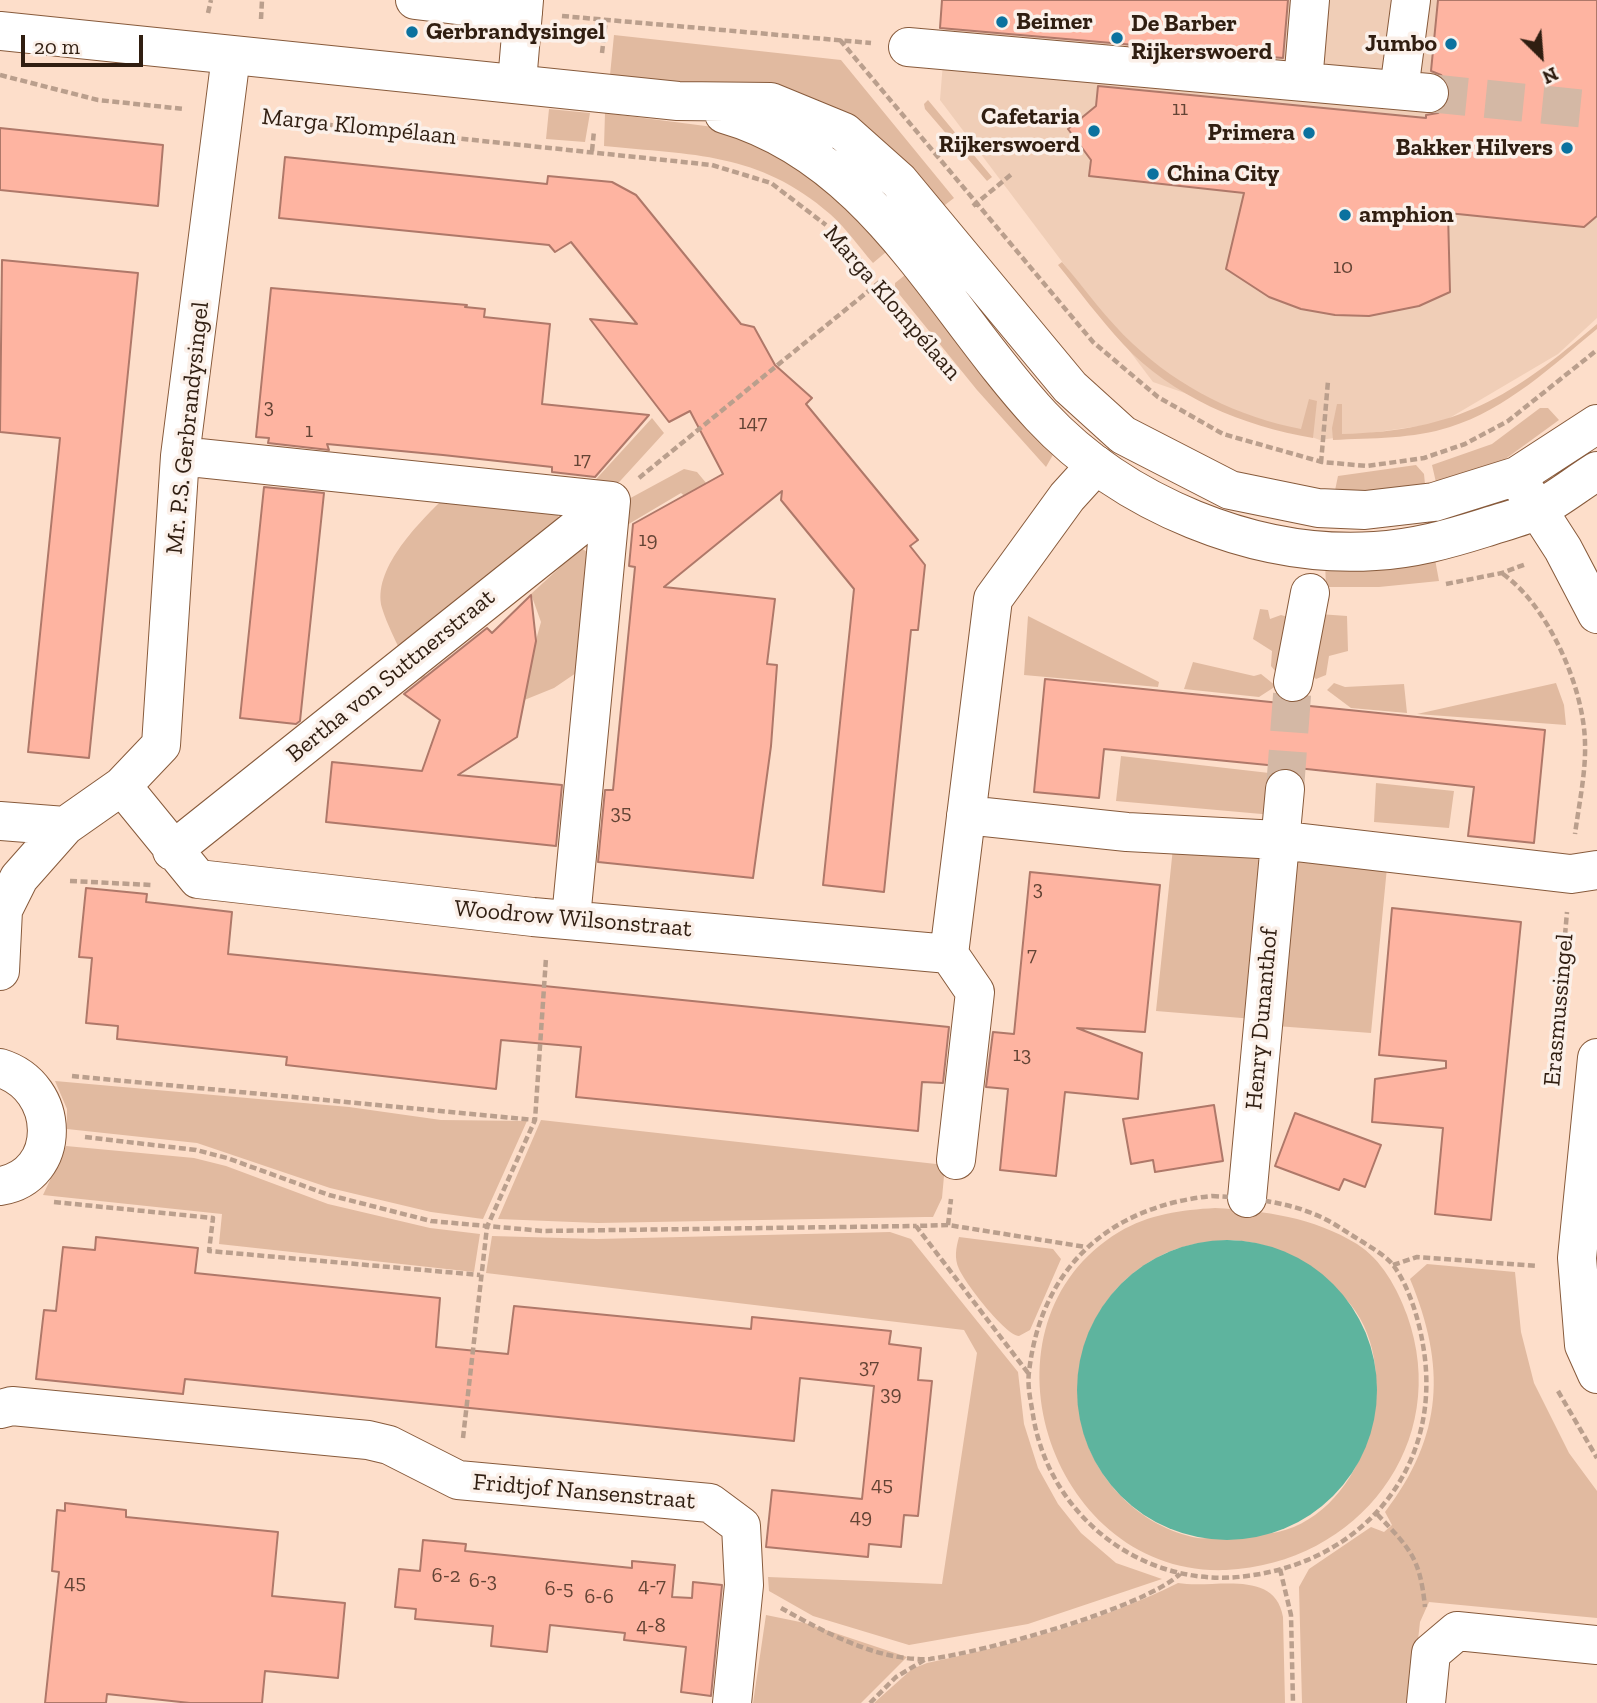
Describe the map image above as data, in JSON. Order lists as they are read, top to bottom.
{
  "streets": {
    "street": [
      "Marga Klompélaan",
      "Mr. P.S. Gerbrandysingel",
      "Bertha von Suttnerstraat",
      "Woodrow Wilsonstraat",
      "Erasmussingel",
      "Henry Dunanthof",
      "Fridtjof Nansenstraat"
    ]
  },
  "crossings": [
    ["Marga Klompélaan", "Mr. P.S. Gerbrandysingel"]
  ],
  "places": [
    "Beimer",
    "Gerbrandysingel",
    "De Barber Rijkerswoerd",
    "Jumbo",
    "Cafetaria Rijkerswoerd",
    "Primera",
    "Bakker Hilvers",
    "China City",
    "amphion"
  ],
  "house_numbers": [
    "11",
    "10",
    "3",
    "147",
    "1",
    "17",
    "19",
    "35",
    "3",
    "7",
    "13",
    "37",
    "39",
    "45",
    "49",
    "6-2",
    "6-3",
    "45",
    "4-7",
    "6-5",
    "6-6",
    "4-8"
  ],
  "scale_bar": "20 m",
  "north": "bottom right"
}
